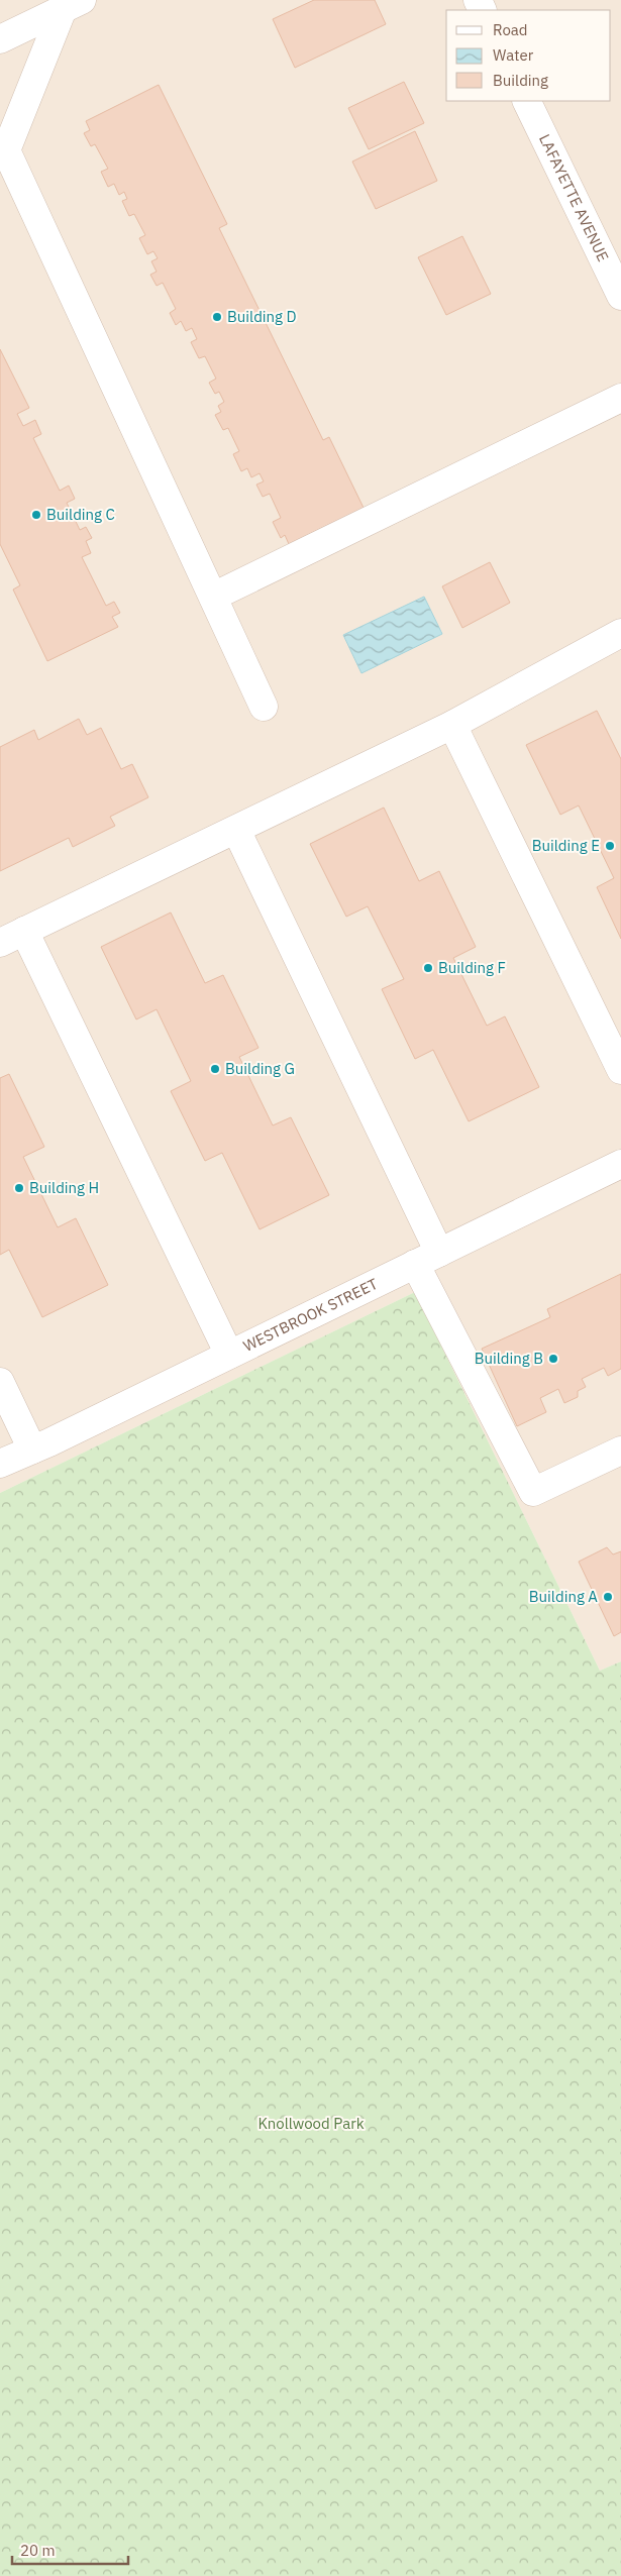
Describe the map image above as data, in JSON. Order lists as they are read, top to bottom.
{
  "streets": {
    "street": ["LAFAYETTE AVENUE", "WESTBROOK STREET"]
  },
  "parks": ["Knollwood Park"],
  "places": [
    "Building D",
    "Building C",
    "Building E",
    "Building F",
    "Building G",
    "Building H",
    "Building B",
    "Building A"
  ],
  "legend": ["Road", "Water", "Building"],
  "scale_bar": "20 m"
}
